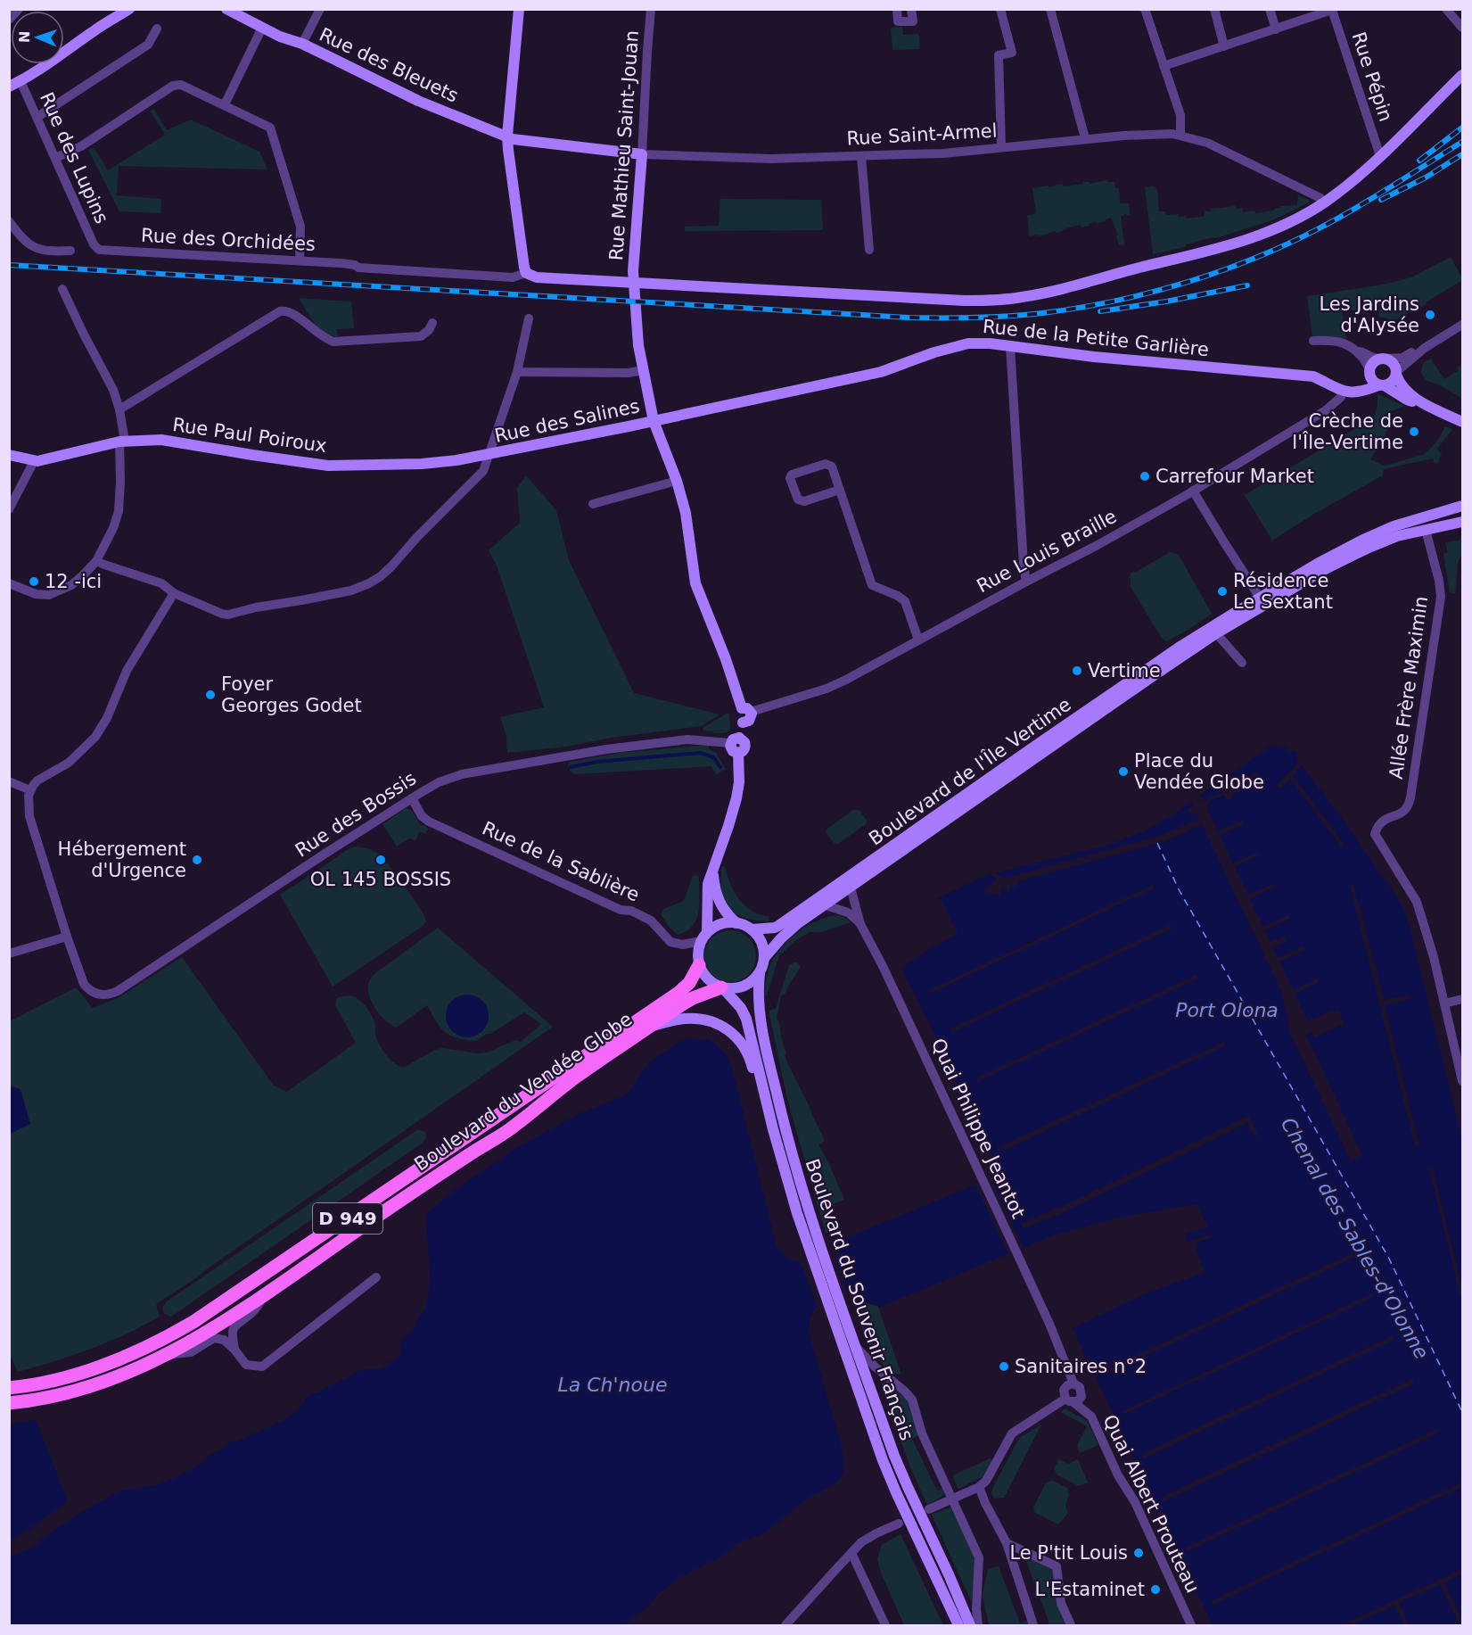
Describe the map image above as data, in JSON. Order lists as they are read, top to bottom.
{
  "streets": {
    "main road": ["Boulevard du Vendée Globe", "D 949"],
    "street": [
      "Rue des Bleuets",
      "Rue Pépin",
      "Rue Saint-Armel",
      "Rue Mathieu Saint-Jouan",
      "Rue des Lupins",
      "Rue des Orchidées",
      "Rue de la Petite Garlière",
      "Rue des Salines",
      "Rue Paul Poiroux",
      "Rue Louis Braille",
      "Allée Frère Maximin",
      "Boulevard de l'Île Vertime",
      "Rue des Bossis",
      "Rue de la Sablière",
      "Quai Philippe Jeantot",
      "Boulevard du Souvenir Français",
      "Quai Albert Prouteau"
    ]
  },
  "crossings": [
    ["Rue des Bleuets", "Rue Saint-Armel"],
    ["Rue Saint-Armel", "Rue Mathieu Saint-Jouan"],
    ["Rue Mathieu Saint-Jouan", "Rue de la Petite Garlière"],
    ["Rue Mathieu Saint-Jouan", "Rue des Salines"],
    ["Rue Mathieu Saint-Jouan", "Rue Louis Braille"],
    ["Rue Mathieu Saint-Jouan", "Rue des Bossis"],
    ["Rue des Lupins", "Rue des Orchidées"],
    ["Rue de la Petite Garlière", "Rue des Salines"],
    ["Rue de la Petite Garlière", "Rue Louis Braille"],
    ["Rue des Salines", "Rue Paul Poiroux"],
    ["Allée Frère Maximin", "Boulevard de l'Île Vertime"],
    ["Boulevard de l'Île Vertime", "Rue de la Sablière"],
    ["Boulevard de l'Île Vertime", "Boulevard du Vendée Globe"],
    ["Boulevard de l'Île Vertime", "Quai Philippe Jeantot"],
    ["Boulevard de l'Île Vertime", "Boulevard du Souvenir Français"],
    ["Rue des Bossis", "Rue de la Sablière"],
    ["Rue de la Sablière", "Boulevard du Vendée Globe"],
    ["Rue de la Sablière", "Boulevard du Souvenir Français"],
    ["Boulevard du Vendée Globe", "Boulevard du Souvenir Français"],
    ["Quai Philippe Jeantot", "Quai Albert Prouteau"]
  ],
  "water": ["Port Olona", "Chenal des Sables-d'Olonne", "La Ch'noue"],
  "places": [
    "Les Jardins d'Alysée",
    "Crèche de l'Île-Vertime",
    "Carrefour Market",
    "12 -ici",
    "Résidence Le Sextant",
    "Vertime",
    "Foyer Georges Godet",
    "Place du Vendée Globe",
    "Hébergement d'Urgence",
    "OL 145 BOSSIS",
    "Sanitaires n°2",
    "Le P'tit Louis",
    "L'Estaminet"
  ],
  "north": "left"
}
